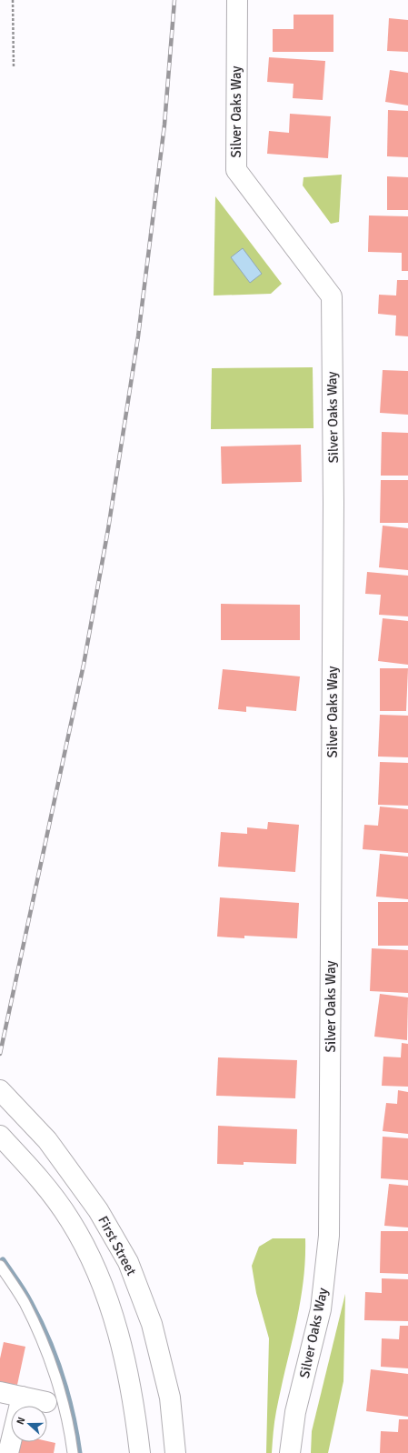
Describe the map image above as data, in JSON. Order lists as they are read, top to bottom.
{
  "streets": {
    "street": ["Silver Oaks Way", "First Street"]
  },
  "north": "left"
}
